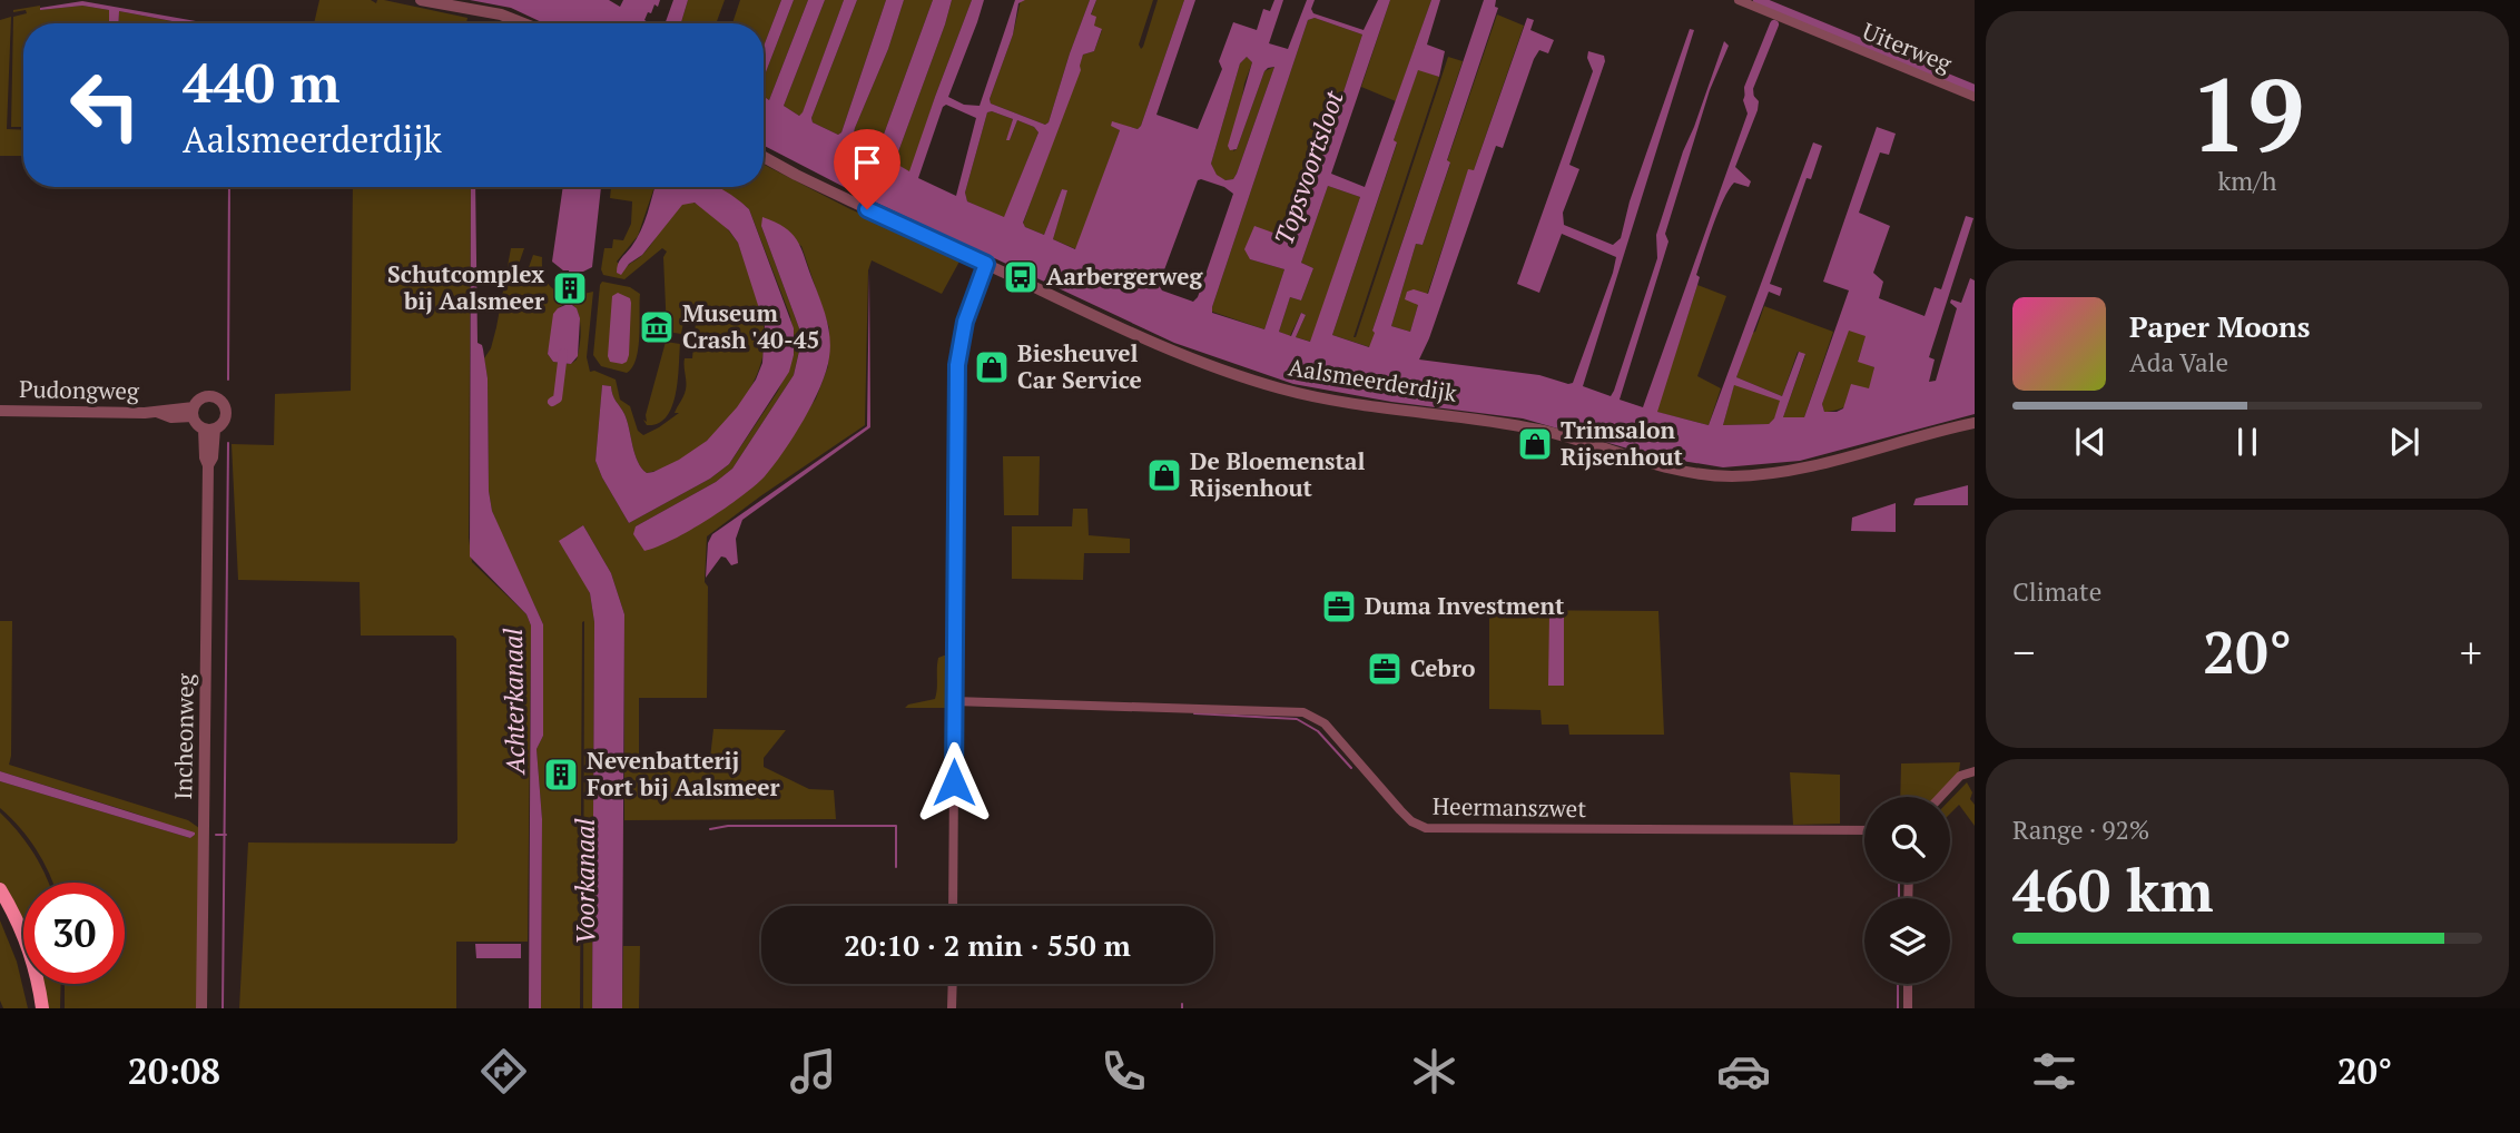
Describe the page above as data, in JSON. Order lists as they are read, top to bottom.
{
  "streets": {
    "street": [
      "Uiterweg",
      "Aalsmeerderdijk",
      "Pudongweg",
      "Incheonweg",
      "Heermanszwet"
    ]
  },
  "crossings": [
    ["Pudongweg", "Incheonweg"]
  ],
  "water": ["Topsvoortsloot", "Achterkanaal", "Voorkanaal"],
  "places": {
    "bus stop": ["Aarbergerweg"],
    "building": ["Schutcomplex bij Aalsmeer", "Nevenbatterij Fort bij Aalsmeer"],
    "museum": ["Museum Crash '40-45"],
    "shop": ["Biesheuvel Car Service", "Trimsalon Rijsenhout", "De Bloemenstal Rijsenhout"],
    "office": ["Duma Investment", "Cebro"]
  },
  "page": {
    "tile": [
      ["19", "km/h"],
      "Climate",
      ["Range · 92%", "460 km"]
    ],
    "turn": ["440 m", "Aalsmeerderdijk"],
    "song": ["Paper Moons", "Ada Vale"],
    "heat": ["−", "20°", "+"],
    "limit": "30",
    "trip": "20:10 · 2 min · 550 m",
    "tabs": ["20:08", "20°"]
  }
}
